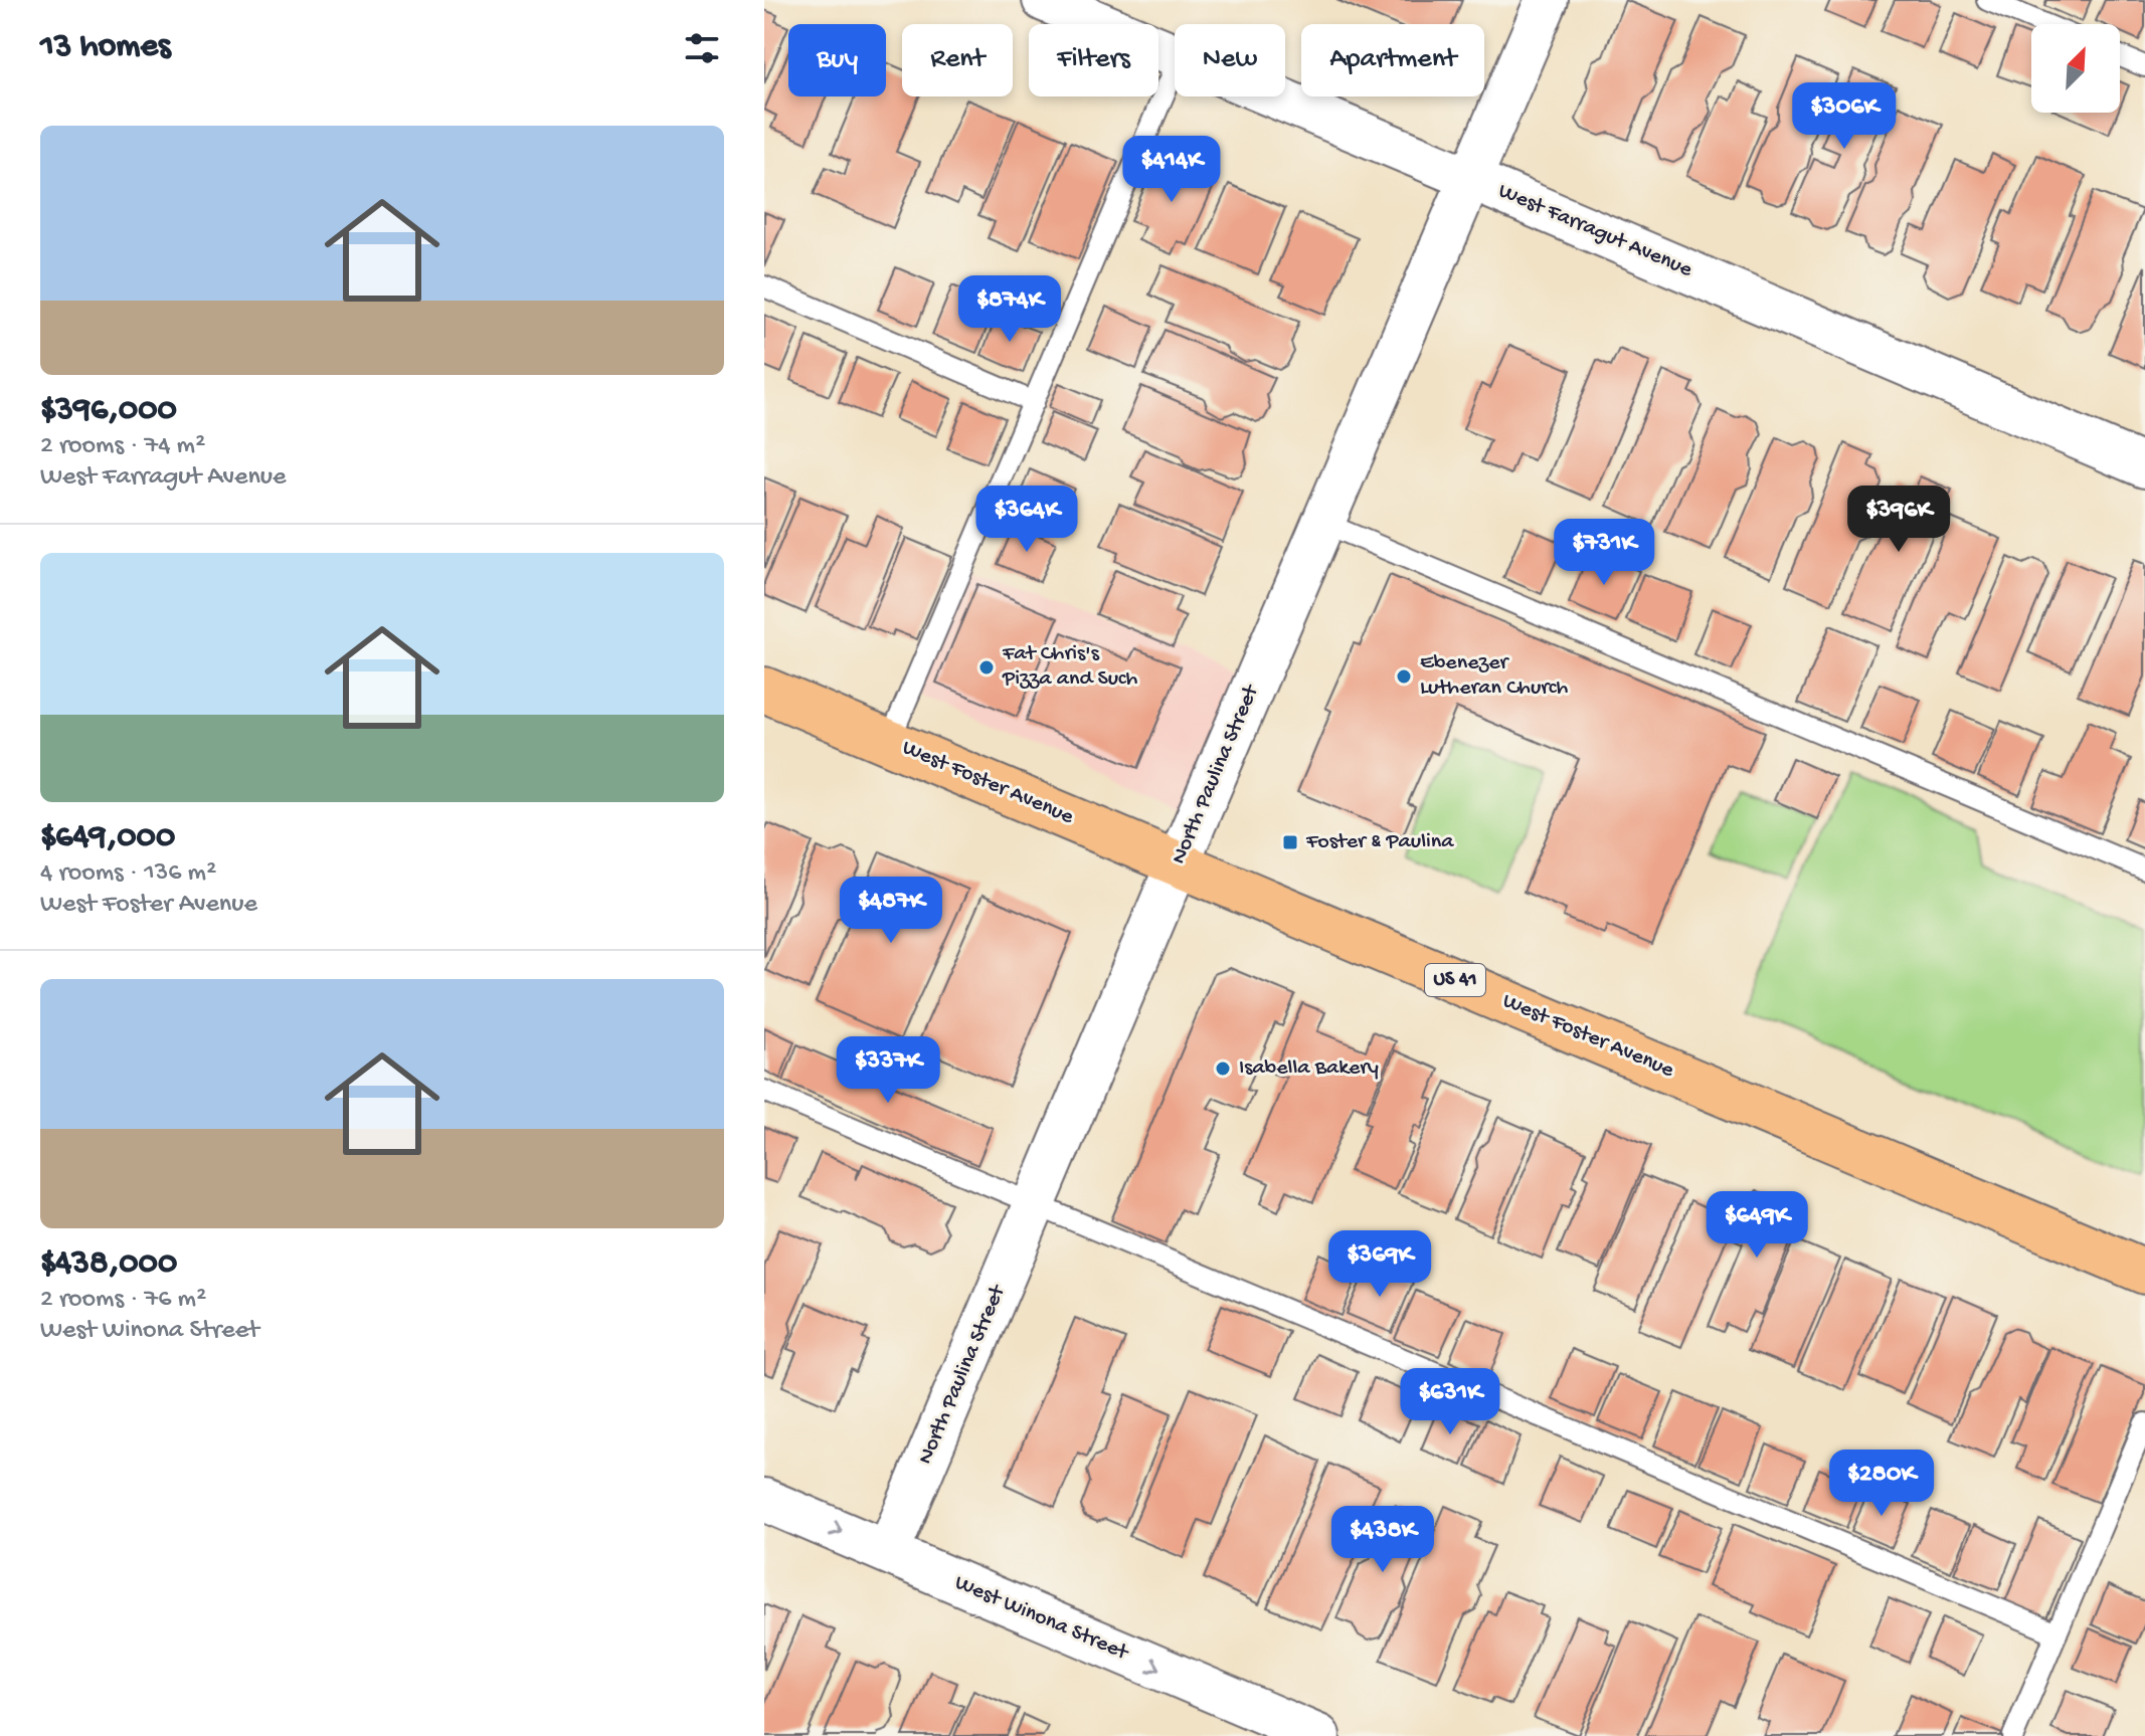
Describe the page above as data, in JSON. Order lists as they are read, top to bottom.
{
  "streets": {
    "main road": ["West Foster Avenue", "US 41"],
    "street": ["West Farragut Avenue", "North Paulina Street", "West Winona Street"]
  },
  "crossings": [
    ["West Farragut Avenue", "North Paulina Street"],
    ["North Paulina Street", "West Foster Avenue"],
    ["North Paulina Street", "West Winona Street"]
  ],
  "one_way": ["West Winona Street"],
  "places": {
    "other": ["Fat Chris's Pizza and Such", "Ebenezer Lutheran Church", "Isabella Bakery"],
    "transit": ["Foster & Paulina"]
  },
  "north": "top right",
  "page": {
    "heading": "13 homes",
    "chip": [
      "Buy",
      "Rent",
      "Filters",
      "New",
      "Apartment"
    ],
    "price": [
      "$306K",
      "$414K",
      "$874K",
      "$364K",
      "$396K",
      "$731K",
      "$487K",
      "$337K",
      "$649K",
      "$369K",
      "$631K",
      "$280K",
      "$438K"
    ],
    "list": [
      {
        "name": "$396,000",
        "note": "2 rooms · 74 m² · West Farragut Avenue"
      },
      {
        "name": "$649,000",
        "note": "4 rooms · 136 m² · West Foster Avenue"
      },
      {
        "name": "$438,000",
        "note": "2 rooms · 76 m² · West Winona Street"
      }
    ]
  }
}
